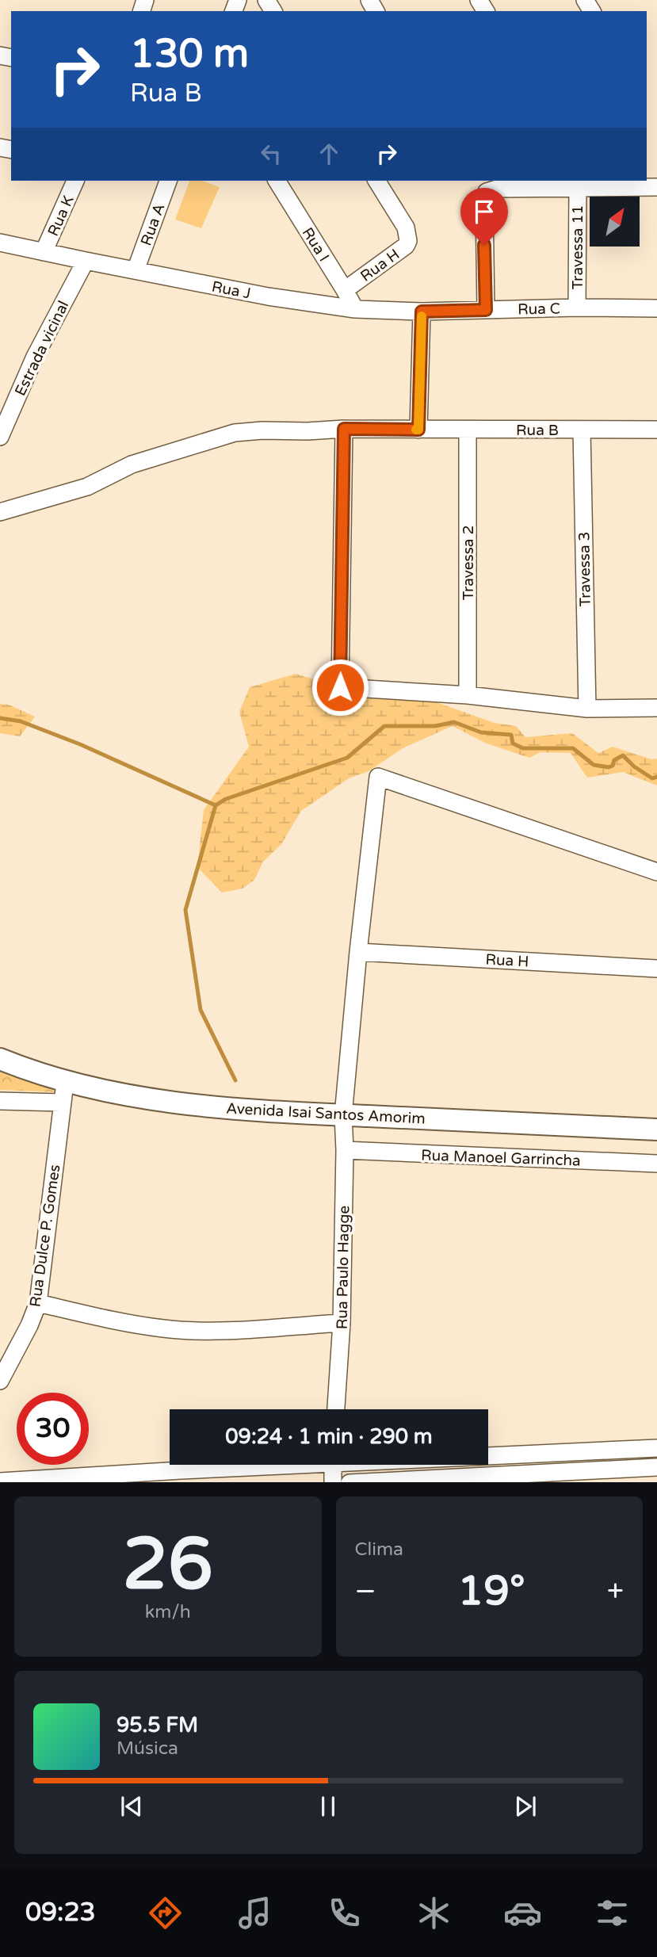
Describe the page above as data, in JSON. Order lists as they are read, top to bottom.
{
  "streets": {
    "main road": ["Avenida Isai Santos Amorim"],
    "street": [
      "Rua K",
      "Rua A",
      "Rua I",
      "Travessa 11",
      "Rua H",
      "Rua J",
      "Rua C",
      "Estrada vicinal",
      "Rua B",
      "Travessa 2",
      "Travessa 3",
      "Rua Manoel Garrincha",
      "Rua Dulce P. Gomes",
      "Rua Paulo Hagge"
    ]
  },
  "crossings": [
    ["Rua K", "Rua J"],
    ["Rua A", "Rua J"],
    ["Rua I", "Rua H"],
    ["Rua I", "Rua J"],
    ["Travessa 11", "Rua C"],
    ["Rua J", "Rua C"],
    ["Rua J", "Estrada vicinal"],
    ["Rua B", "Travessa 2"],
    ["Rua B", "Travessa 3"],
    ["Avenida Isai Santos Amorim", "Rua Dulce P. Gomes"],
    ["Avenida Isai Santos Amorim", "Rua Paulo Hagge"],
    ["Rua Manoel Garrincha", "Rua Paulo Hagge"]
  ],
  "north": "top right",
  "page": {
    "turn": ["130 m", "Rua B"],
    "limit": "30",
    "trip": "09:24 · 1 min · 290 m",
    "tile": [
      ["26", "km/h"],
      "Clima"
    ],
    "heat": ["−", "19°", "+"],
    "song": ["95.5 FM", "Música"],
    "tabs": "09:23"
  }
}
